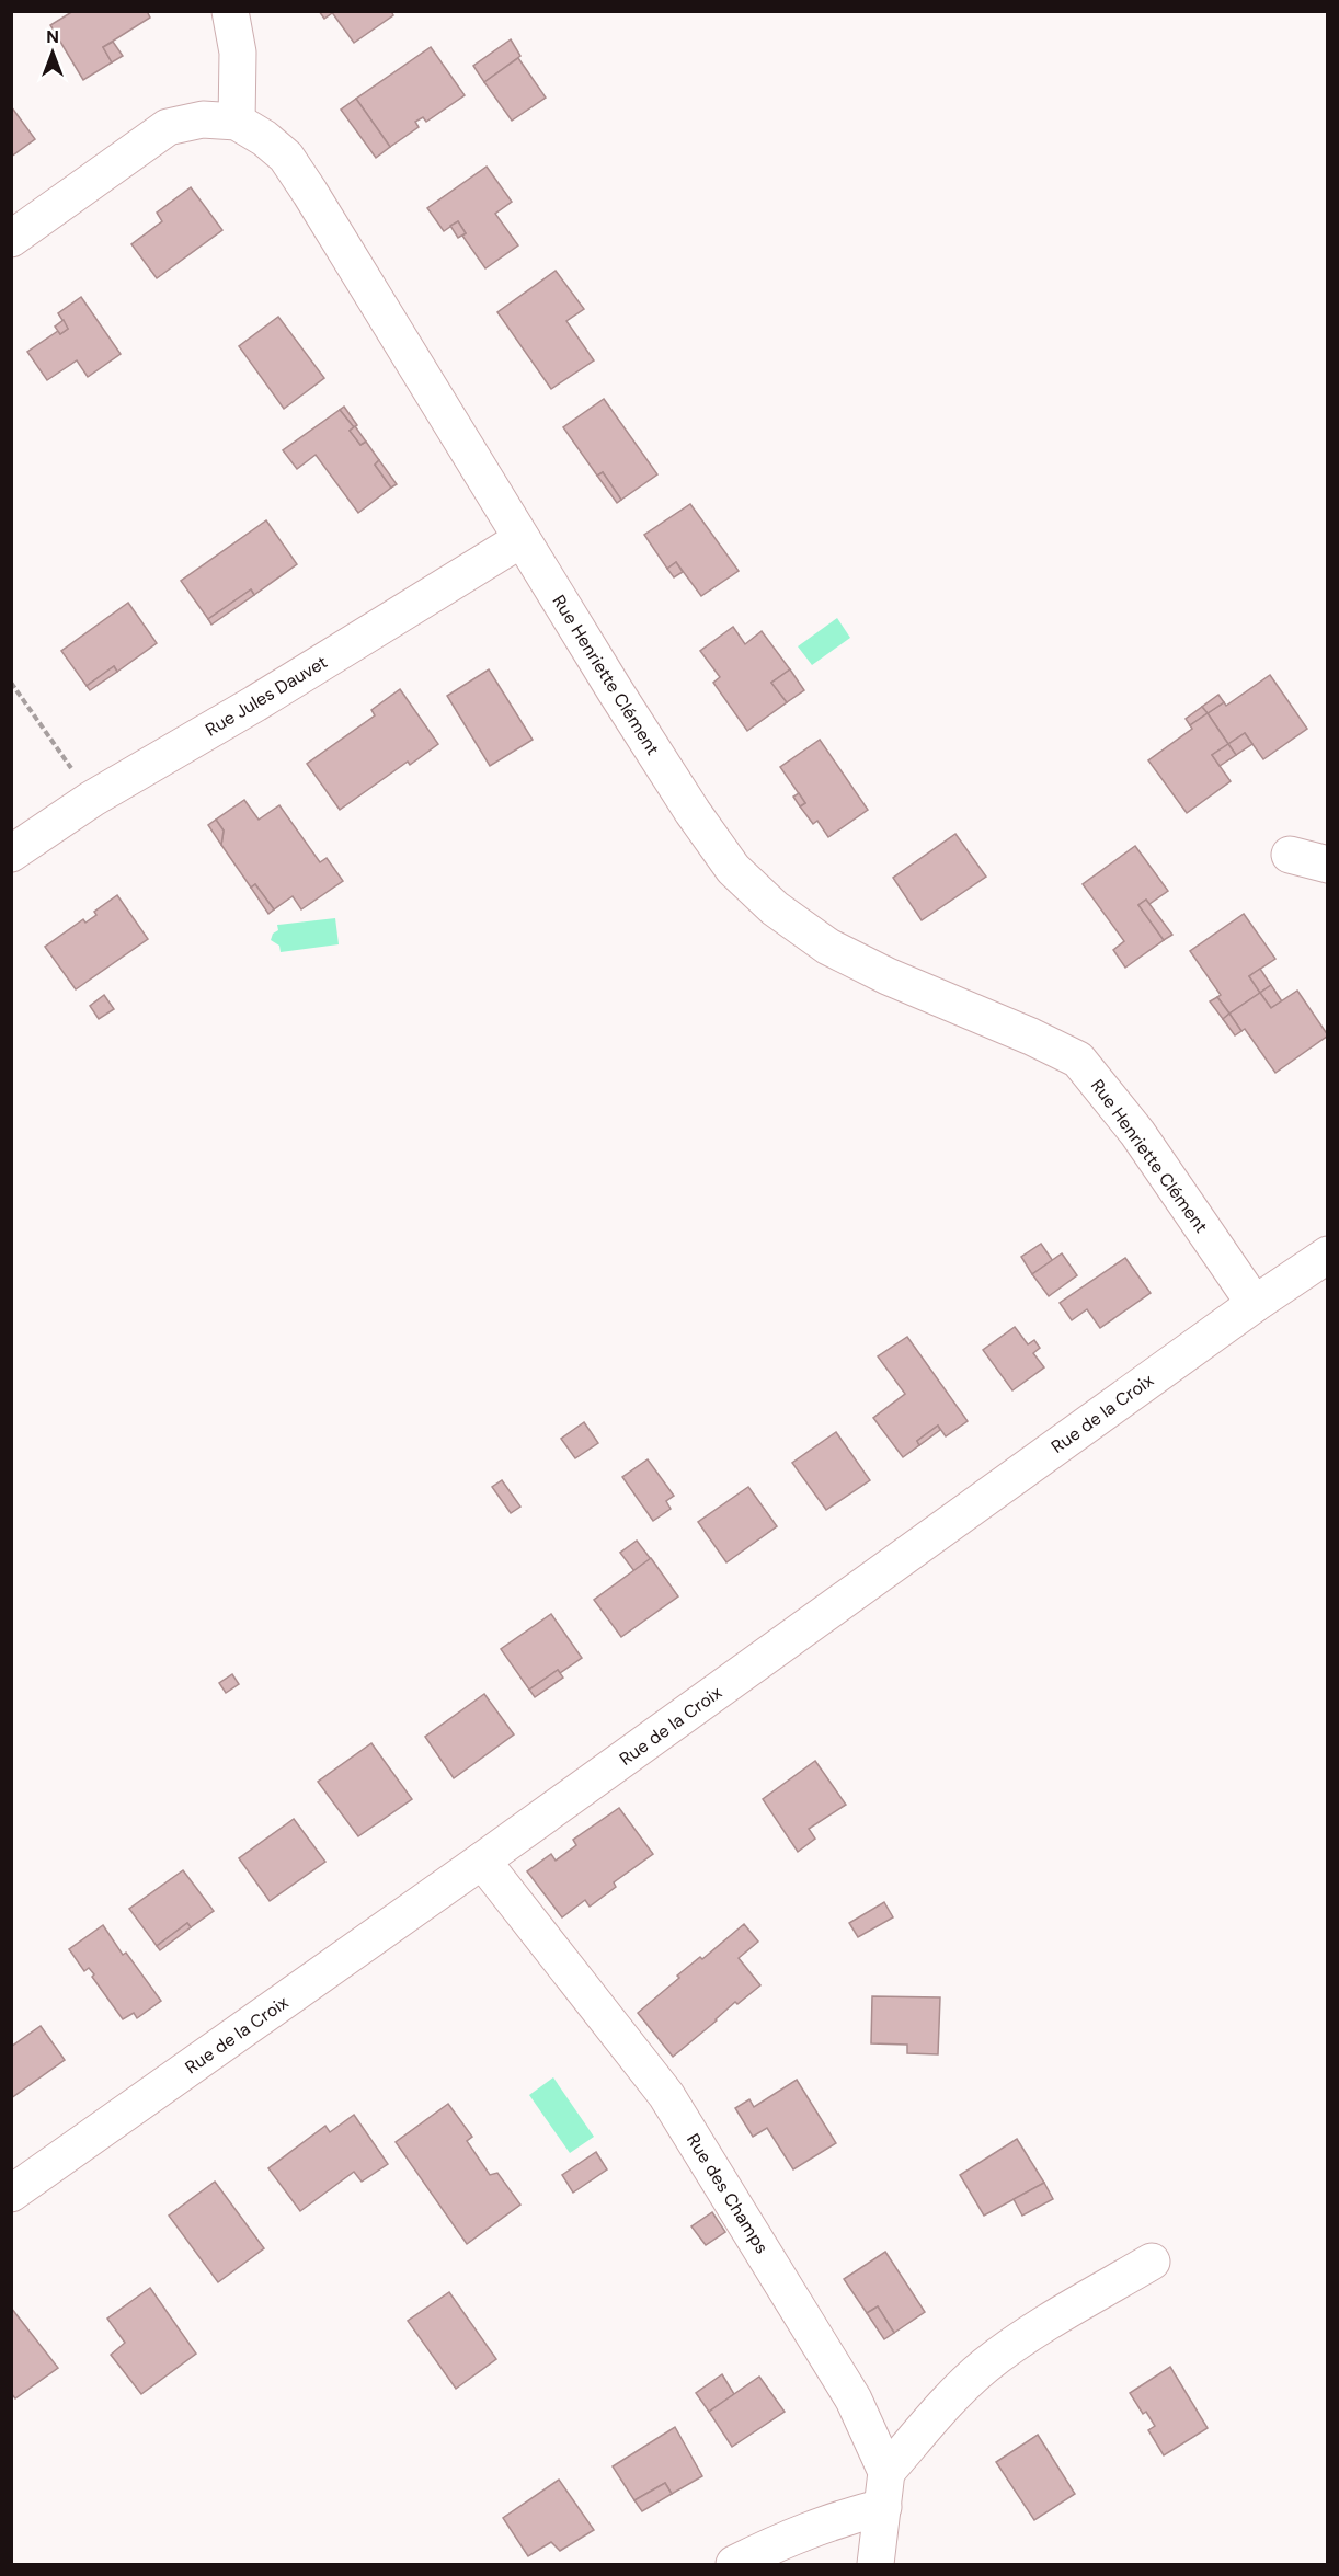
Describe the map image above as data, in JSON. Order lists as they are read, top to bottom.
{
  "streets": {
    "street": [
      "Rue Henriette Clément",
      "Rue Jules Dauvet",
      "Rue de la Croix",
      "Rue des Champs"
    ]
  },
  "crossings": [
    ["Rue Henriette Clément", "Rue Jules Dauvet"],
    ["Rue Henriette Clément", "Rue de la Croix"],
    ["Rue de la Croix", "Rue des Champs"]
  ],
  "north": "top"
}
